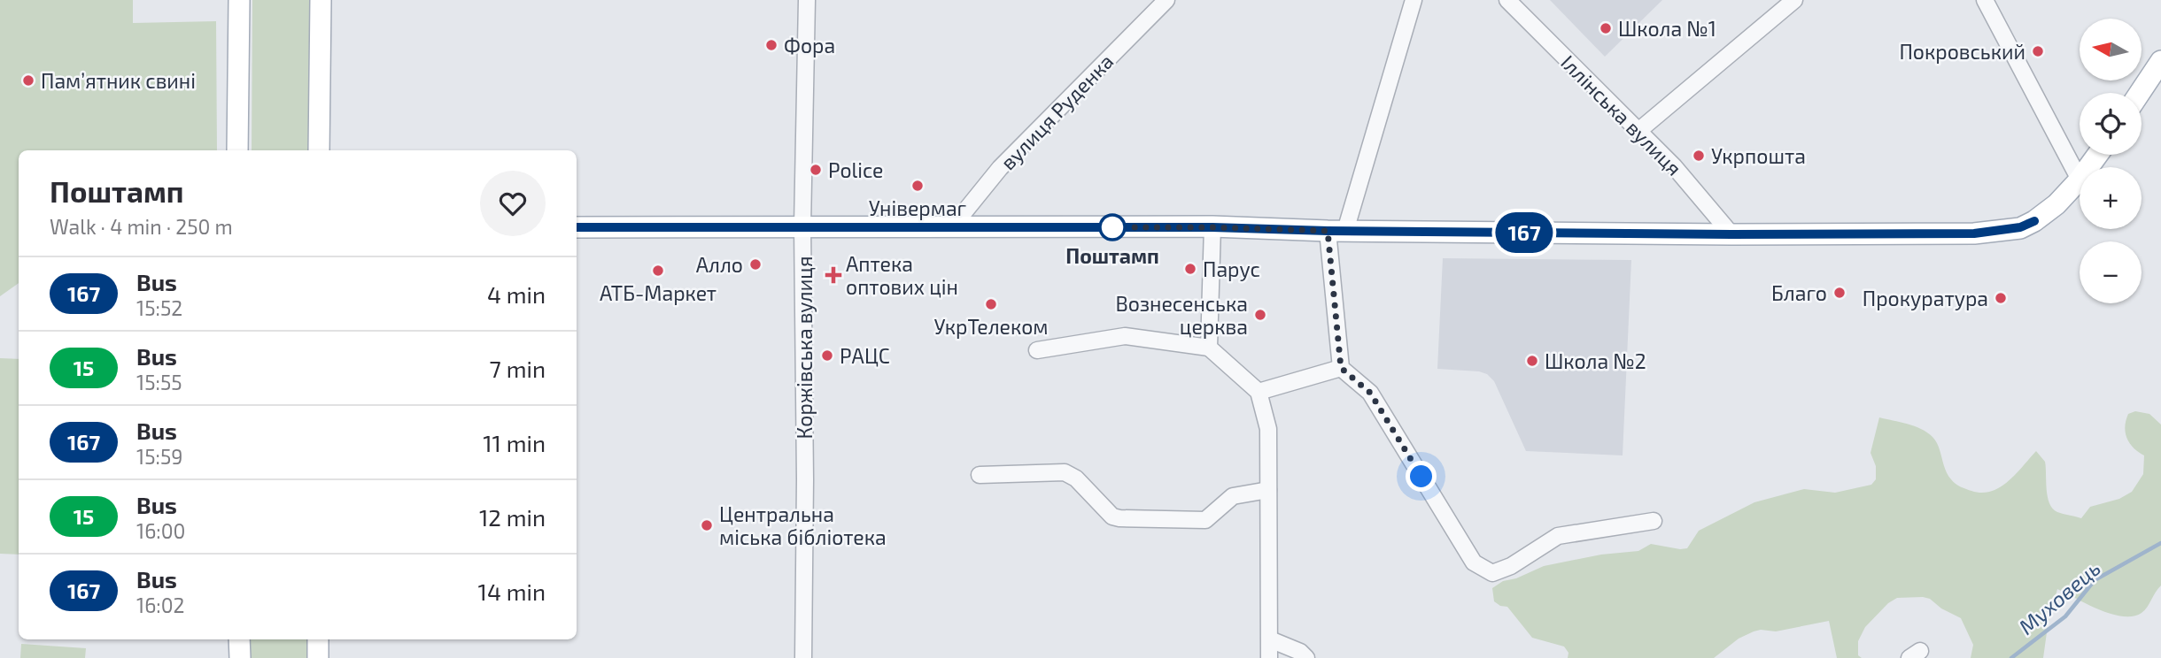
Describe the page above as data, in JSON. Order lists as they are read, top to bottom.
{
  "streets": {
    "street": ["вулиця Руденка", "Іллінська вулиця", "Коржівська вулиця"]
  },
  "water": ["Муховець"],
  "places": {
    "other": [
      "Школа №1",
      "Фора",
      "Покровський",
      "Памʼятник свині",
      "Укрпошта",
      "Police",
      "Універмаг",
      "Поштамп",
      "Алло",
      "Парус",
      "АТБ-Маркет",
      "Благо",
      "Прокуратура",
      "УкрТелеком",
      "Вознесенська церква",
      "РАЦС",
      "Школа №2",
      "Центральна міська бібліотека"
    ],
    "health": ["Аптека оптових цін"]
  },
  "lines": ["bus line 167"],
  "north": "left",
  "page": {
    "on_map": "167",
    "map_buttons": ["+", "−"],
    "heading": ["Поштамп", "Walk · 4 min · 250 m"],
    "list": [
      {
        "mark": "167",
        "name": "Bus",
        "note": "15:52",
        "value": "4 min"
      },
      {
        "mark": "15",
        "name": "Bus",
        "note": "15:55",
        "value": "7 min"
      },
      {
        "mark": "167",
        "name": "Bus",
        "note": "15:59",
        "value": "11 min"
      },
      {
        "mark": "15",
        "name": "Bus",
        "note": "16:00",
        "value": "12 min"
      },
      {
        "mark": "167",
        "name": "Bus",
        "note": "16:02",
        "value": "14 min"
      }
    ]
  }
}
